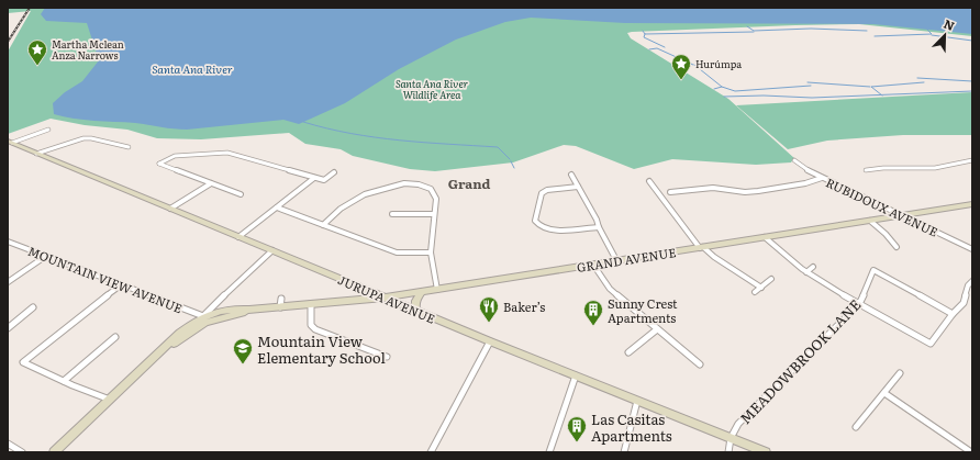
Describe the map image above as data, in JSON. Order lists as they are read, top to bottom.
{
  "streets": {
    "main road": ["GRAND AVENUE", "JURUPA AVENUE"],
    "street": ["RUBIDOUX AVENUE", "MOUNTAIN VIEW AVENUE", "MEADOWBROOK LANE"]
  },
  "crossings": [
    ["RUBIDOUX AVENUE", "GRAND AVENUE"],
    ["GRAND AVENUE", "MOUNTAIN VIEW AVENUE"],
    ["GRAND AVENUE", "JURUPA AVENUE"],
    ["JURUPA AVENUE", "MEADOWBROOK LANE"]
  ],
  "districts": ["Grand"],
  "water": ["Santa Ana River"],
  "parks": ["Santa Ana River Wildlife Area"],
  "places": {
    "place": ["Martha Mclean Anza Narrows", "Hurúmpa"],
    "restaurant": ["Baker’s"],
    "building": ["Sunny Crest Apartments", "Las Casitas Apartments"],
    "school or university": ["Mountain View Elementary School"]
  },
  "north": "top right"
}
